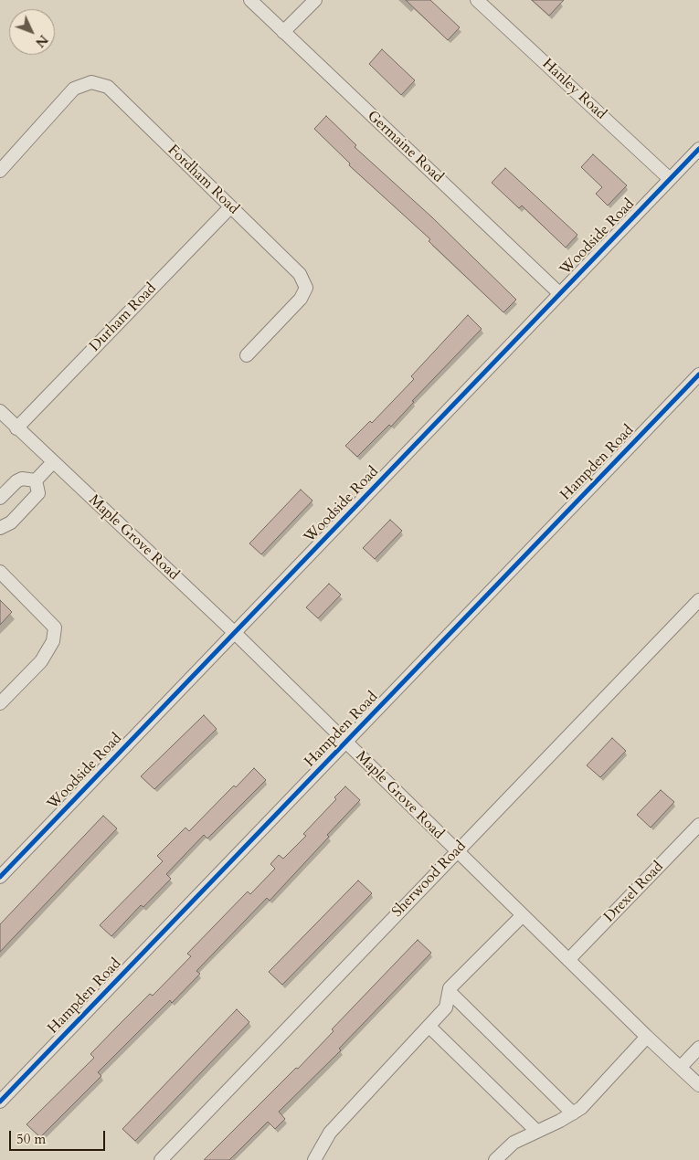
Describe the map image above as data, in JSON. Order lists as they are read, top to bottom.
{
  "streets": {
    "street": [
      "Hanley Road",
      "Germaine Road",
      "Fordham Road",
      "Woodside Road",
      "Durham Road",
      "Hampden Road",
      "Maple Grove Road",
      "Sherwood Road",
      "Drexel Road"
    ]
  },
  "crossings": [
    ["Hanley Road", "Woodside Road"],
    ["Germaine Road", "Woodside Road"],
    ["Fordham Road", "Durham Road"],
    ["Woodside Road", "Maple Grove Road"],
    ["Durham Road", "Maple Grove Road"],
    ["Hampden Road", "Maple Grove Road"],
    ["Maple Grove Road", "Sherwood Road"],
    ["Maple Grove Road", "Drexel Road"]
  ],
  "scale_bar": "50 m",
  "north": "bottom right"
}
